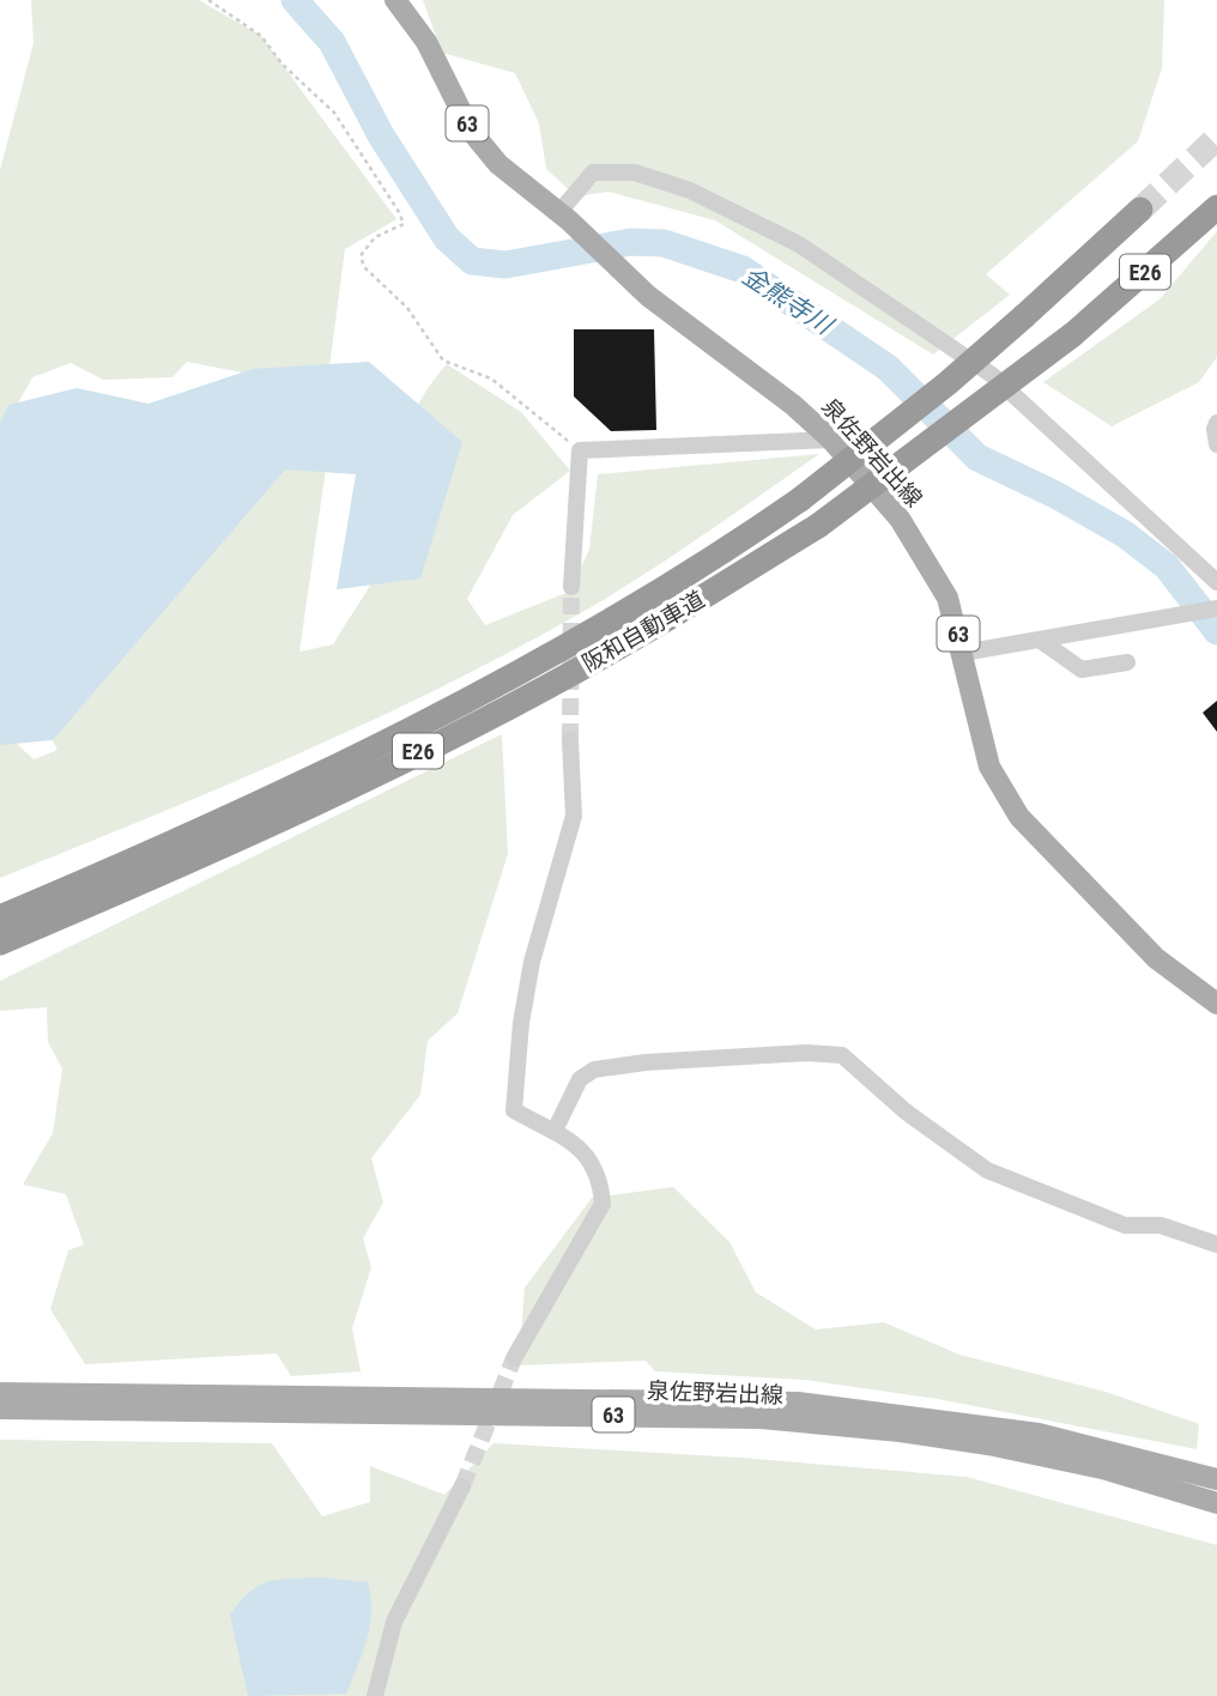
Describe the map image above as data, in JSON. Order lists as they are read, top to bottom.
{
  "streets": {
    "highway": ["E26", "阪和自動車道"],
    "main road": ["63", "泉佐野岩出線"]
  },
  "water": ["金熊寺川"]
}
